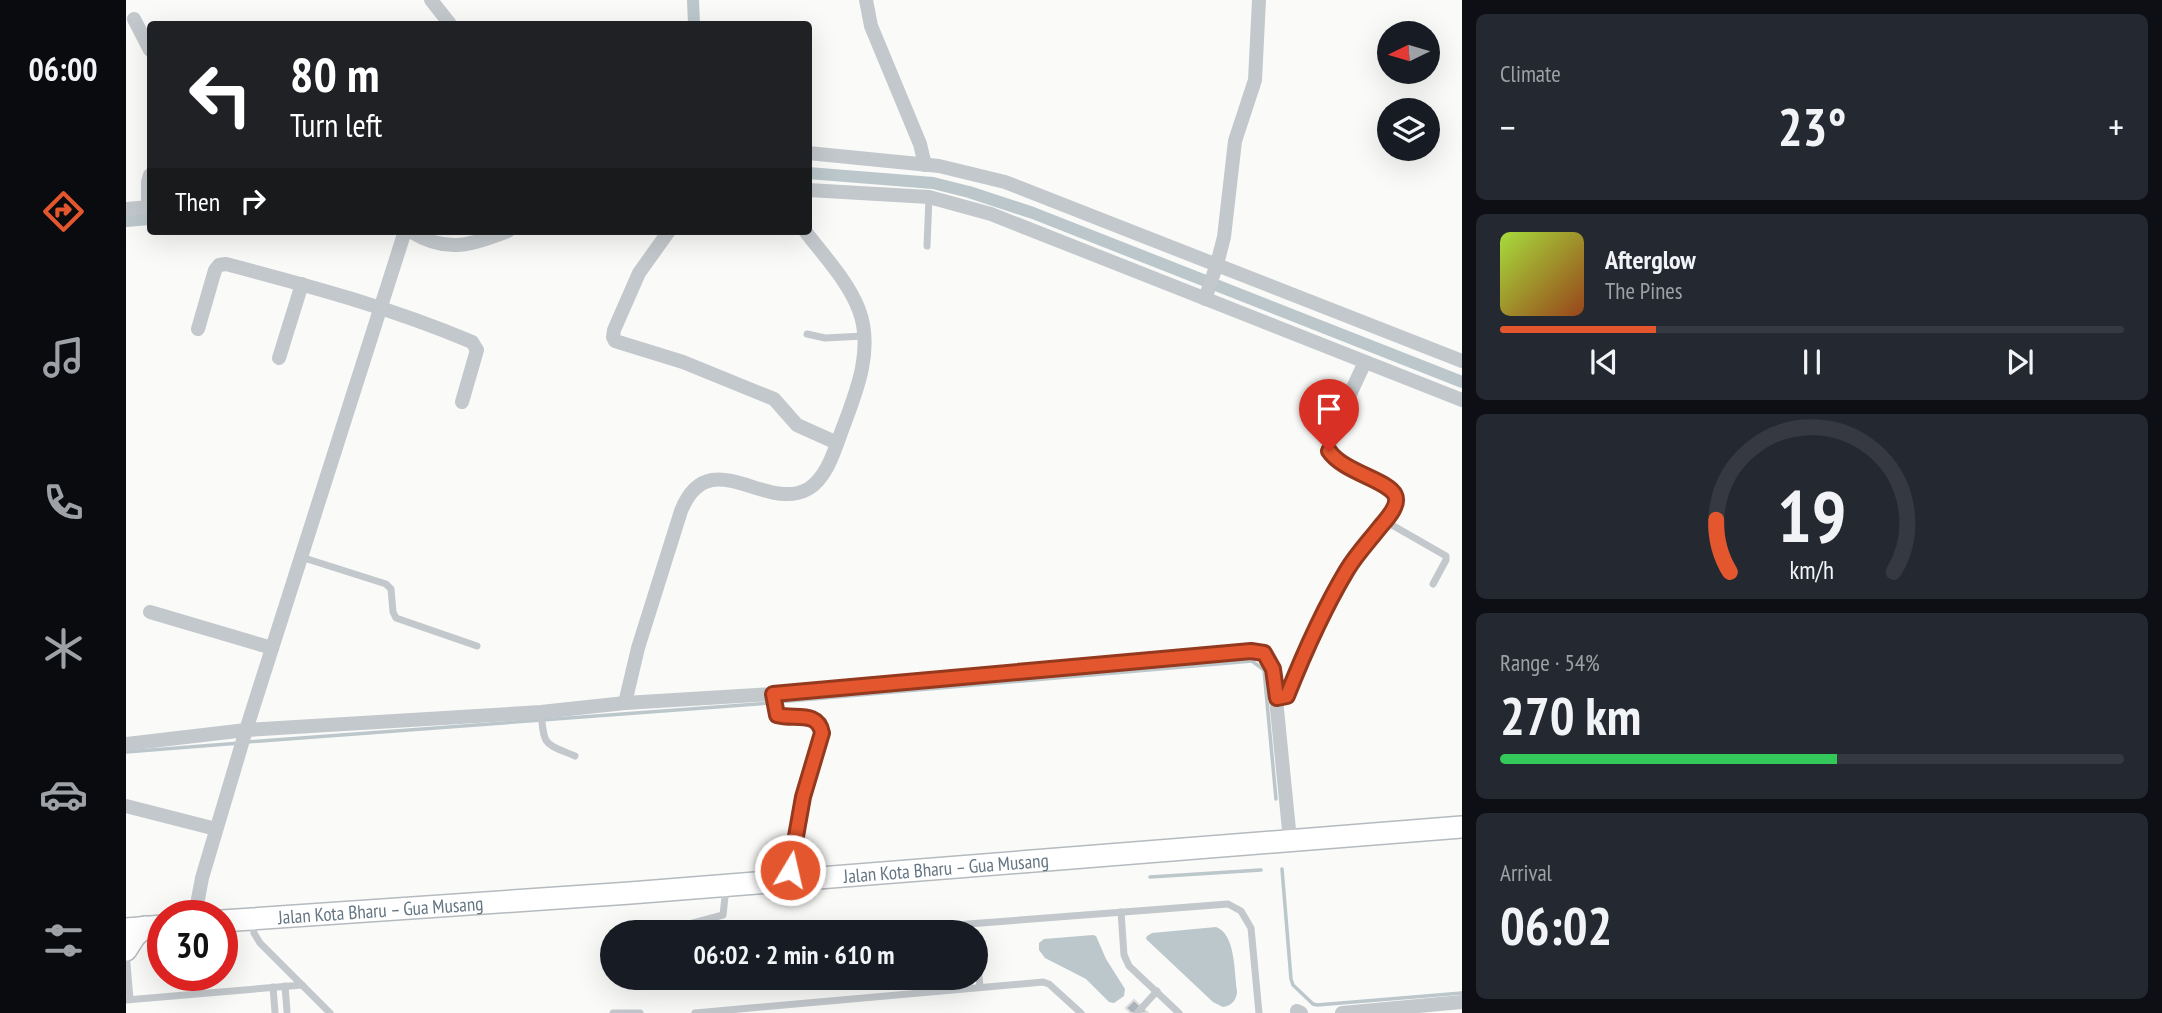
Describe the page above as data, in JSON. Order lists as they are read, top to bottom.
{
  "streets": {
    "main road": ["Jalan Kota Bharu – Gua Musang"]
  },
  "north": "left",
  "page": {
    "tabs": "06:00",
    "tile": [
      "Climate",
      ["Range · 54%", "270 km"],
      ["Arrival", "06:02"]
    ],
    "turn": ["80 m", "Turn left"],
    "heat": ["−", "23°", "+"],
    "then": "Then",
    "song": ["Afterglow", "The Pines"],
    "limit": "30",
    "trip": "06:02 · 2 min · 610 m",
    "gauge": ["19", "km/h"]
  }
}
